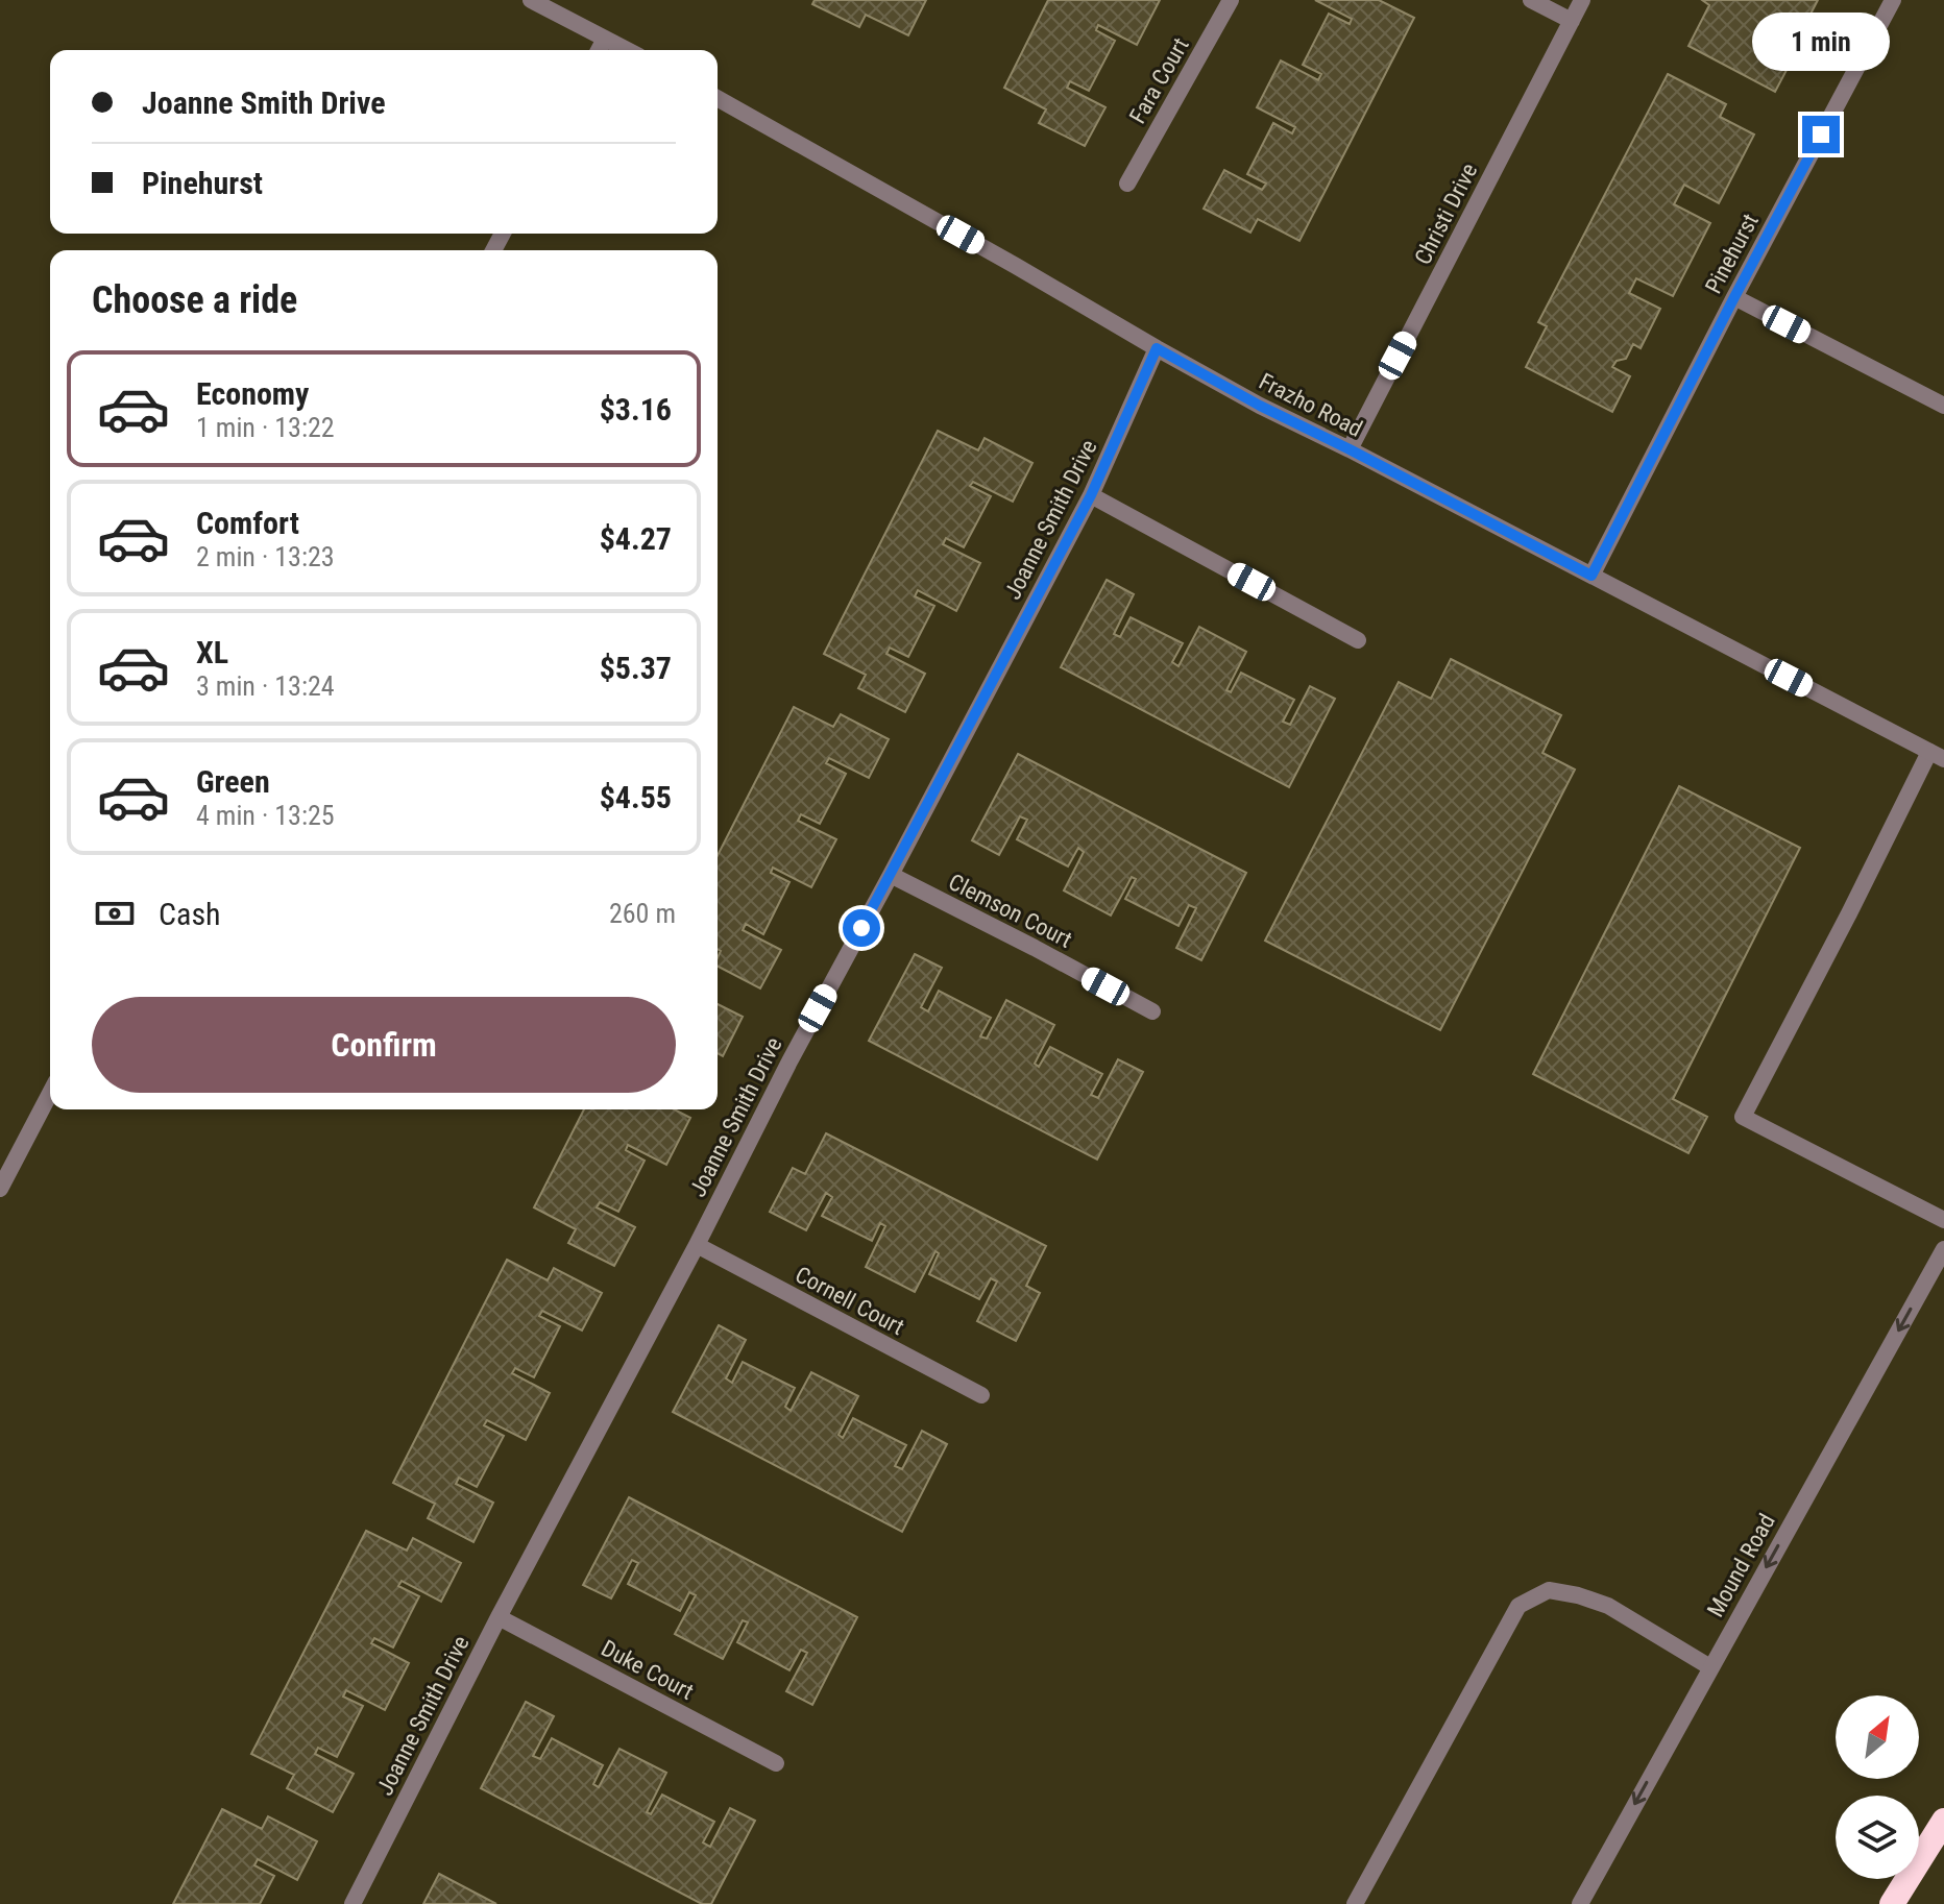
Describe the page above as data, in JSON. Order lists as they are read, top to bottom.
{
  "streets": {
    "street": [
      "Fara Court",
      "Christi Drive",
      "Pinehurst",
      "Frazho Road",
      "Joanne Smith Drive",
      "Clemson Court",
      "Cornell Court",
      "Mound Road",
      "Duke Court"
    ]
  },
  "crossings": [
    ["Christi Drive", "Frazho Road"],
    ["Pinehurst", "Frazho Road"],
    ["Frazho Road", "Joanne Smith Drive"],
    ["Joanne Smith Drive", "Clemson Court"],
    ["Joanne Smith Drive", "Cornell Court"],
    ["Joanne Smith Drive", "Duke Court"]
  ],
  "one_way": ["Mound Road"],
  "north": "top right",
  "page": {
    "bubble": "1 min",
    "banner": ["Joanne Smith Drive", "Pinehurst"],
    "heading": "Choose a ride",
    "list": [
      {
        "name": "Economy",
        "note": "1 min · 13:22",
        "value": "$3.16"
      },
      {
        "name": "Comfort",
        "note": "2 min · 13:23",
        "value": "$4.27"
      },
      {
        "name": "XL",
        "note": "3 min · 13:24",
        "value": "$5.37"
      },
      {
        "name": "Green",
        "note": "4 min · 13:25",
        "value": "$4.55"
      }
    ],
    "pay": ["Cash", "260 m"],
    "buttons": "Confirm"
  }
}
